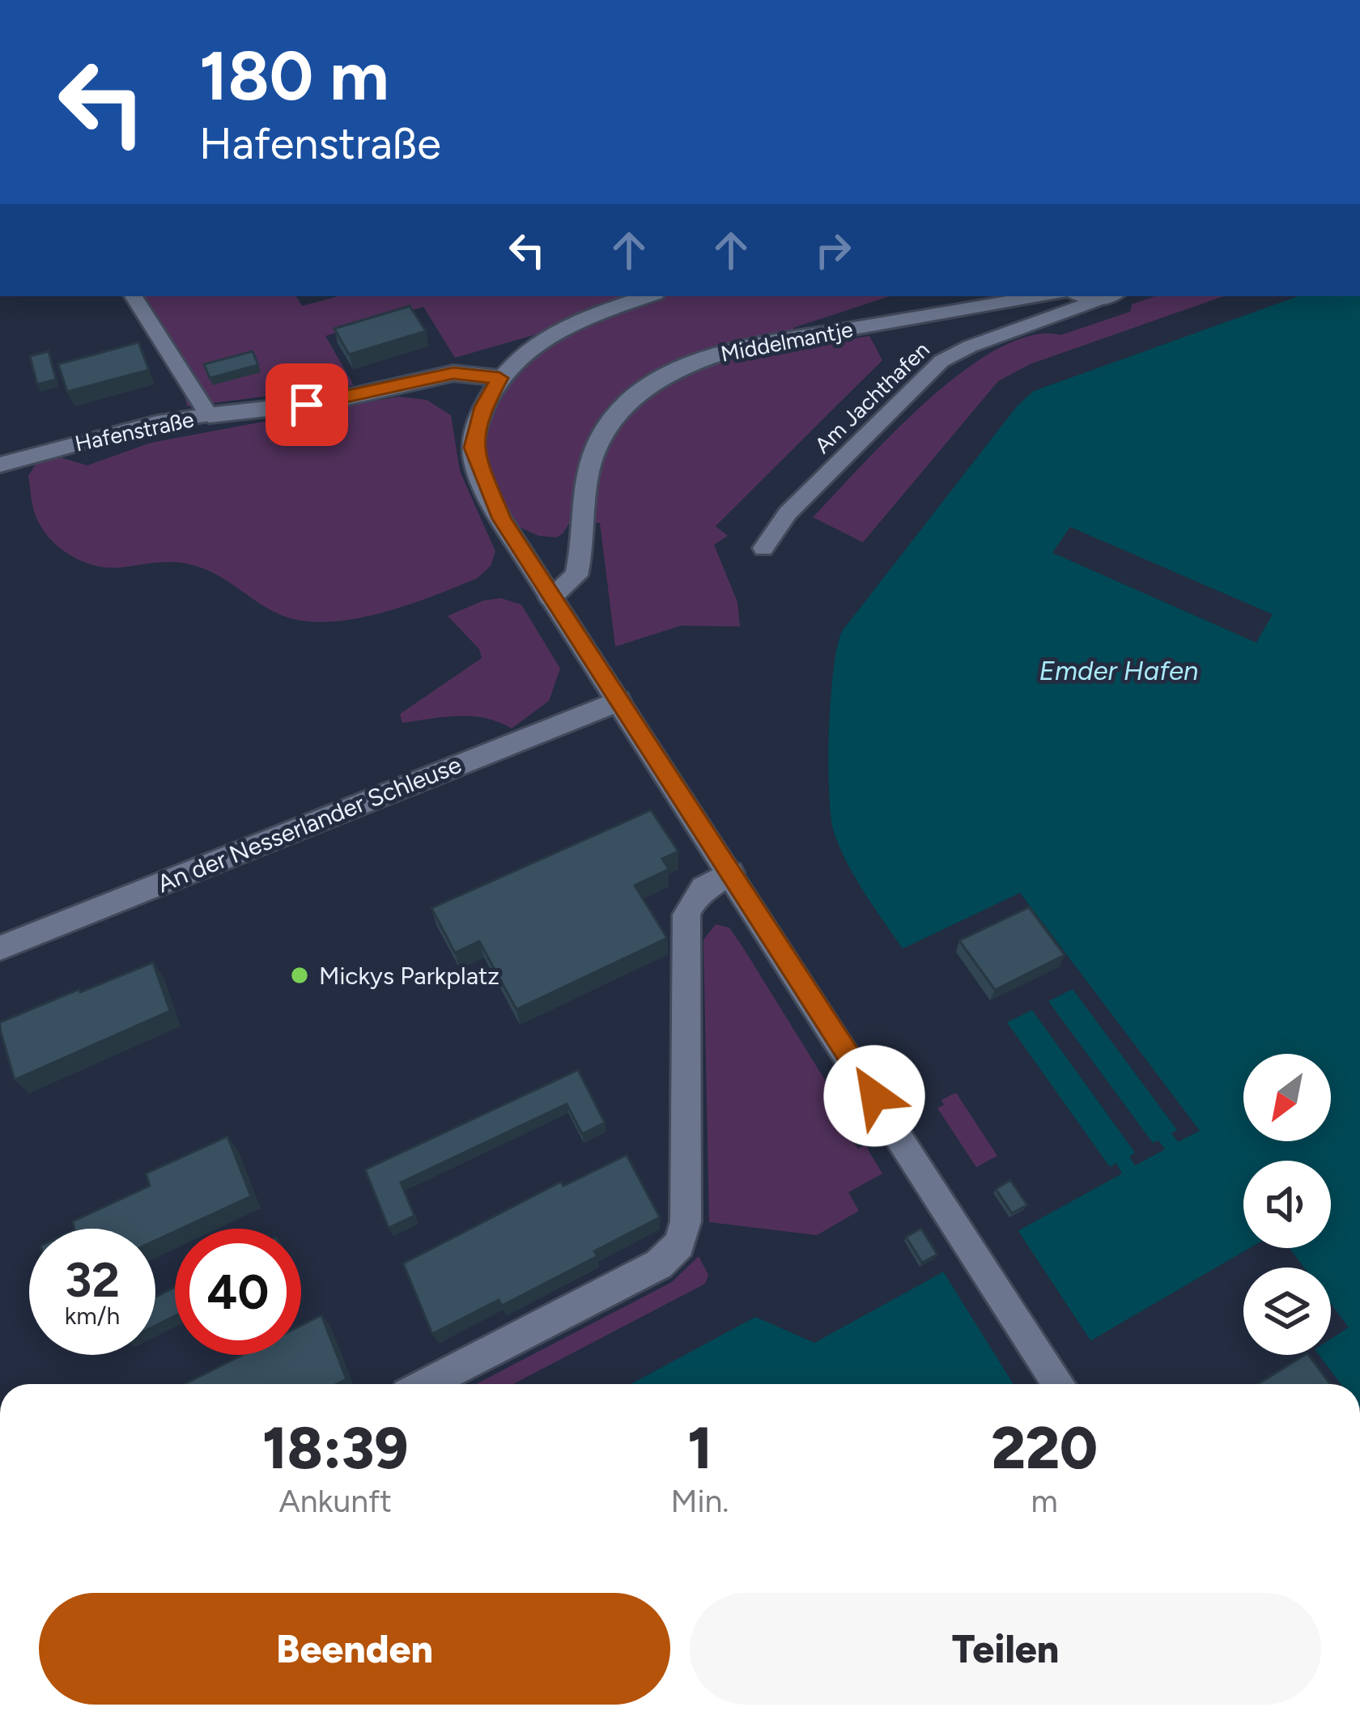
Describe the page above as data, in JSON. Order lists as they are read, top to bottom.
{
  "streets": {
    "street": ["Middelmantje", "Hafenstraße", "An der Nesserlander Schleuse"],
    "lane": ["Am Jachthafen"]
  },
  "water": ["Emder Hafen"],
  "places": ["Mickys Parkplatz"],
  "north": "bottom left",
  "page": {
    "turn": ["180 m", "Hafenstraße"],
    "speed": "32 km/h",
    "limit": "40",
    "eta": [
      "18:39",
      "Ankunft",
      "1",
      "Min.",
      "220",
      "m"
    ],
    "buttons": ["Beenden", "Teilen"]
  }
}
